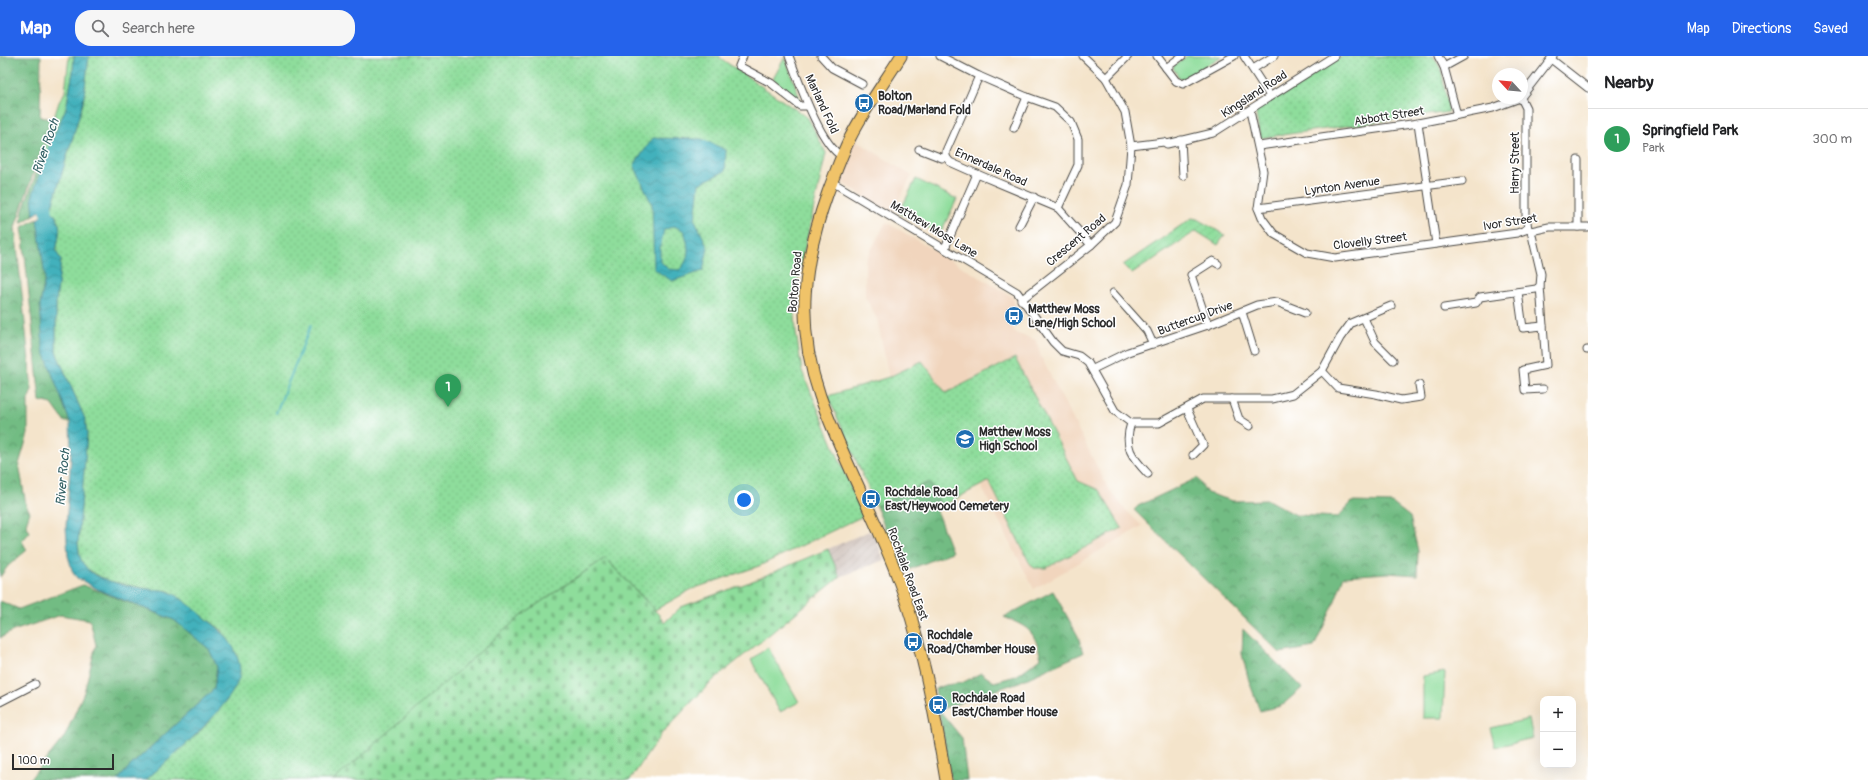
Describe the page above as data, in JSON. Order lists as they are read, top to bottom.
{
  "streets": {
    "highway": ["Bolton Road", "Rochdale Road East"],
    "street": [
      "Kingsland Road",
      "Marland Fold",
      "Abbott Street",
      "Harry Street",
      "Ennerdale Road",
      "Lynton Avenue",
      "Ivor Street",
      "Matthew Moss Lane",
      "Crescent Road",
      "Clovelly Street",
      "Buttercup Drive"
    ]
  },
  "crossings": [
    ["Kingsland Road", "Crescent Road"],
    ["Marland Fold", "Bolton Road"],
    ["Harry Street", "Ivor Street"],
    ["Ennerdale Road", "Crescent Road"],
    ["Lynton Avenue", "Clovelly Street"],
    ["Ivor Street", "Clovelly Street"],
    ["Matthew Moss Lane", "Crescent Road"],
    ["Matthew Moss Lane", "Bolton Road"],
    ["Matthew Moss Lane", "Buttercup Drive"],
    ["Bolton Road", "Rochdale Road East"]
  ],
  "water": ["River Roch"],
  "places": {
    "bus stop": [
      "Bolton Road/Marland Fold",
      "Matthew Moss Lane/High School",
      "Rochdale Road East/Heywood Cemetery",
      "Rochdale Road/Chamber House",
      "Rochdale Road East/Chamber House"
    ],
    "school or university": ["Matthew Moss High School"]
  },
  "scale_bar": "100 m",
  "north": "top left",
  "page": {
    "header": "Map",
    "search": "Search here",
    "nav": ["Map", "Directions", "Saved"],
    "heading": "Nearby",
    "list": [
      {
        "mark": "1",
        "name": "Springfield Park",
        "note": "Park",
        "value": "300 m"
      }
    ],
    "pins": "1",
    "map_buttons": ["+", "−"],
    "scale": "100 m"
  }
}
